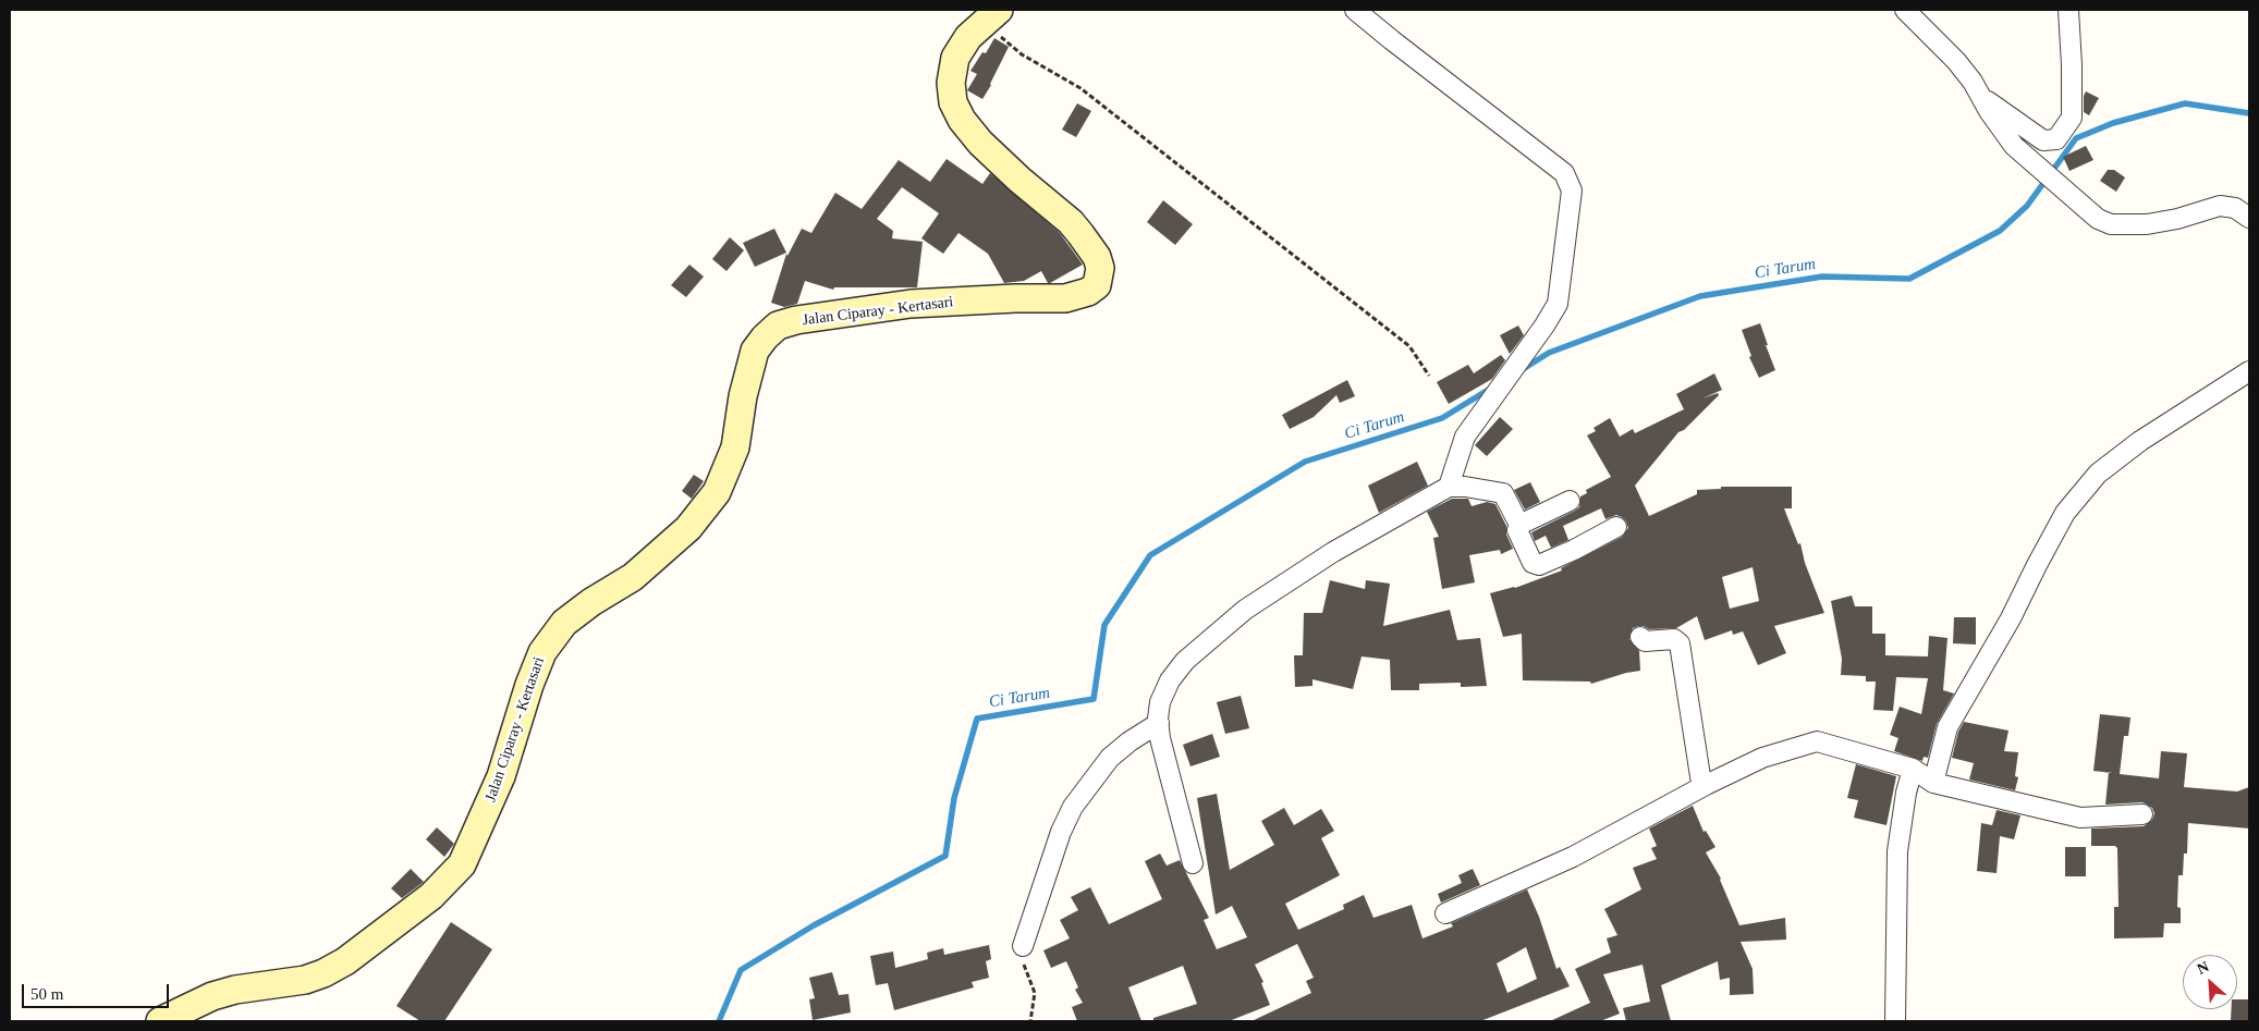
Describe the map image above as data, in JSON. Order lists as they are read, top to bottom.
{
  "streets": {
    "main road": ["Jalan Ciparay - Kertasari"]
  },
  "water": ["Ci Tarum"],
  "scale_bar": "50 m",
  "north": "top left"
}
